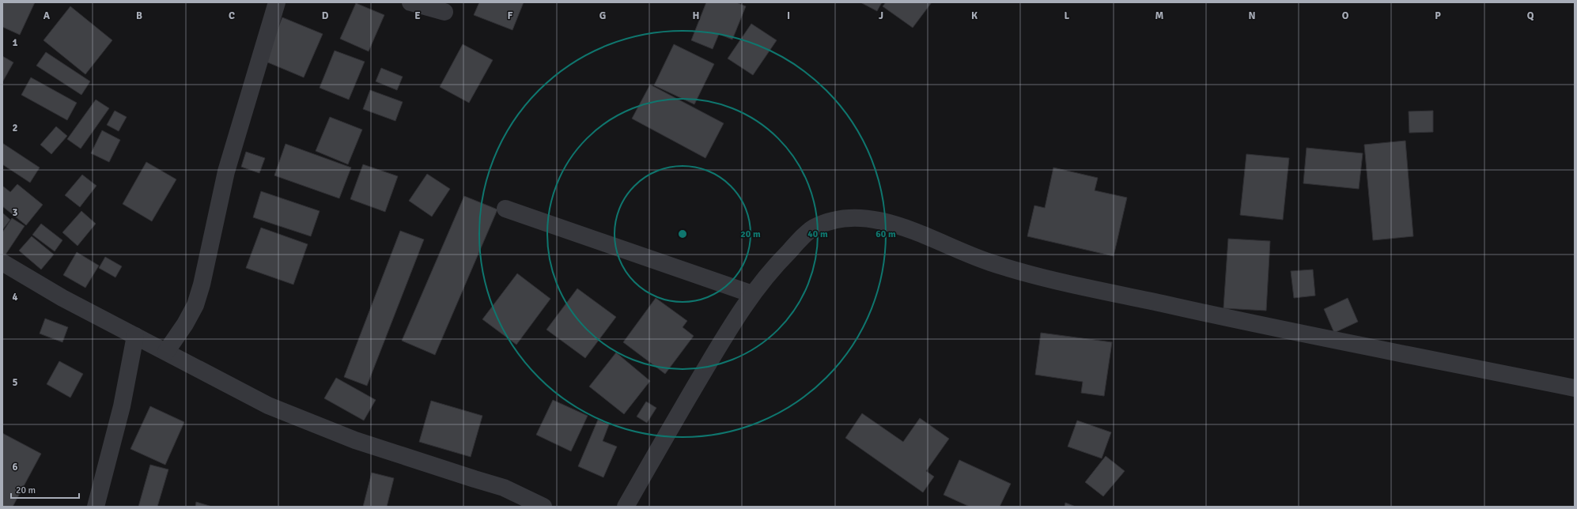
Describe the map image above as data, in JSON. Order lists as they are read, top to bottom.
{
  "scale_bar": "20 m",
  "grid": {
    "columns": [
      "A",
      "B",
      "C",
      "D",
      "E",
      "F",
      "G",
      "H",
      "I",
      "J",
      "K",
      "L",
      "M",
      "N",
      "O",
      "P",
      "Q"
    ],
    "rows": [
      "1",
      "2",
      "3",
      "4",
      "5",
      "6"
    ]
  },
  "rings": ["20 m", "40 m", "60 m"]
}
